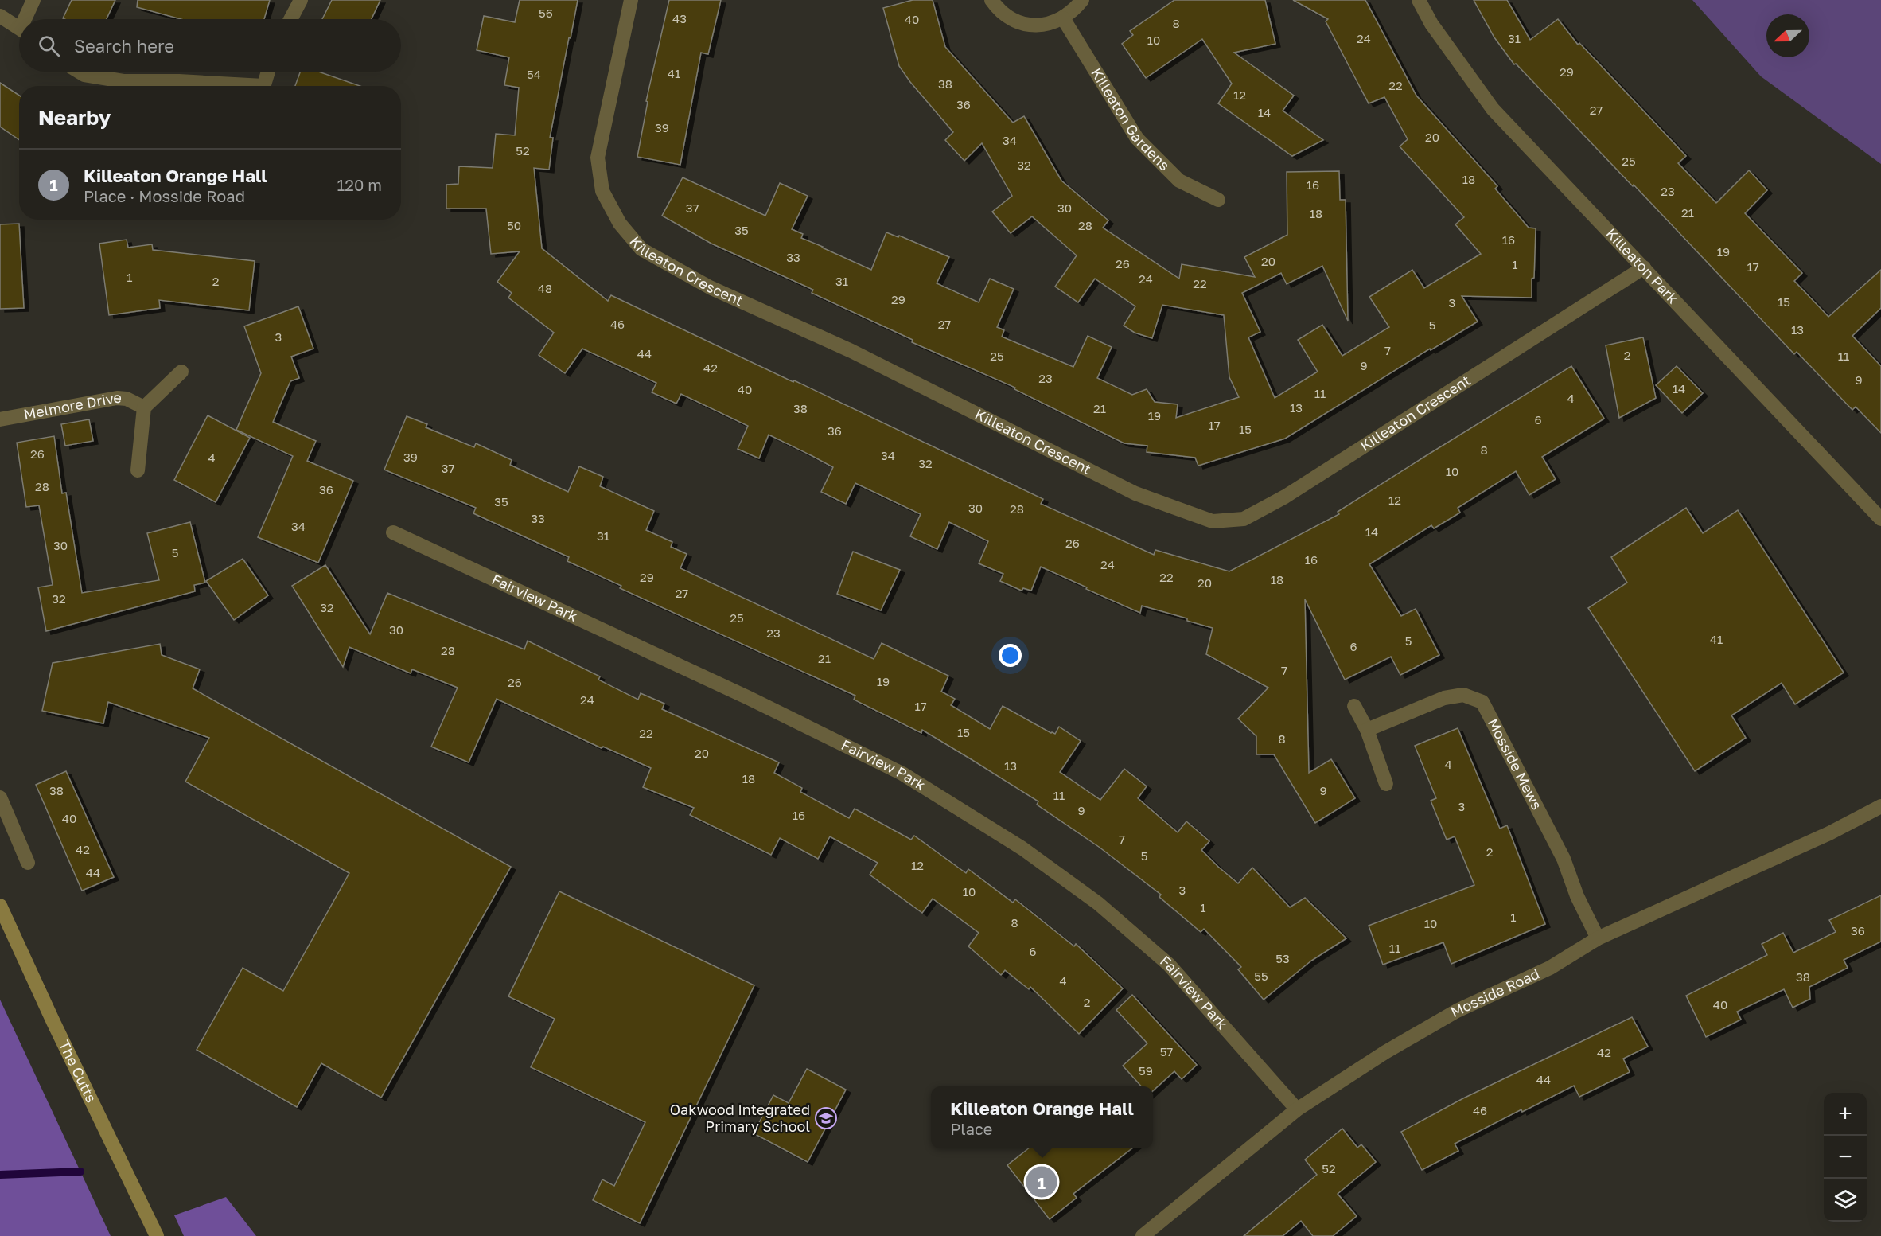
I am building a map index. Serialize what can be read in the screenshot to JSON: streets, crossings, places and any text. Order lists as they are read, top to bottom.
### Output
{
  "streets": {
    "street": [
      "Killeaton Gardens",
      "Killeaton Park",
      "Killeaton Crescent",
      "Melmore Drive",
      "Fairview Park",
      "Mosside Mews",
      "Mosside Road",
      "The Cutts"
    ]
  },
  "crossings": [
    ["Killeaton Park", "Killeaton Crescent"],
    ["Fairview Park", "Mosside Road"],
    ["Mosside Mews", "Mosside Road"]
  ],
  "places": {
    "school or university": ["Oakwood Integrated Primary School"]
  },
  "house_numbers": [
    "56",
    "43",
    "40",
    "8",
    "24",
    "31",
    "10",
    "29",
    "41",
    "54",
    "38",
    "22",
    "12",
    "36",
    "27",
    "14",
    "39",
    "20",
    "34",
    "52",
    "25",
    "32",
    "18",
    "16",
    "23",
    "37",
    "30",
    "21",
    "18",
    "50",
    "28",
    "35",
    "16",
    "19",
    "33",
    "20",
    "26",
    "1",
    "17",
    "1",
    "24",
    "2",
    "31",
    "22",
    "48",
    "29",
    "15",
    "3",
    "46",
    "27",
    "5",
    "13",
    "3",
    "7",
    "44",
    "2",
    "25",
    "11",
    "9",
    "42",
    "23",
    "9",
    "14",
    "40",
    "11",
    "4",
    "13",
    "38",
    "21",
    "19",
    "6",
    "17",
    "15",
    "36",
    "8",
    "26",
    "34",
    "39",
    "4",
    "32",
    "37",
    "10",
    "28",
    "36",
    "12",
    "35",
    "30",
    "28",
    "33",
    "34",
    "14",
    "31",
    "26",
    "30",
    "5",
    "16",
    "24",
    "29",
    "22",
    "18",
    "20",
    "27",
    "32",
    "32",
    "25",
    "30",
    "23",
    "41",
    "5",
    "6",
    "28",
    "21",
    "7",
    "19",
    "26",
    "24",
    "17",
    "15",
    "22",
    "8",
    "20",
    "4",
    "13",
    "18",
    "38",
    "9",
    "11",
    "3",
    "9",
    "16",
    "40",
    "7",
    "42",
    "2",
    "5",
    "12",
    "44",
    "3",
    "10",
    "1",
    "1",
    "8",
    "10",
    "36",
    "11",
    "6",
    "53",
    "55",
    "38",
    "4",
    "2",
    "40",
    "57",
    "42",
    "59",
    "44",
    "46",
    "52"
  ],
  "north": "left",
  "page": {
    "search": "Search here",
    "heading": "Nearby",
    "list": [
      {
        "mark": "1",
        "name": "Killeaton Orange Hall",
        "note": "Place · Mosside Road",
        "value": "120 m"
      }
    ],
    "popup": ["Killeaton Orange Hall", "Place"],
    "map_buttons": ["+", "−"],
    "pins": "1"
  }
}
